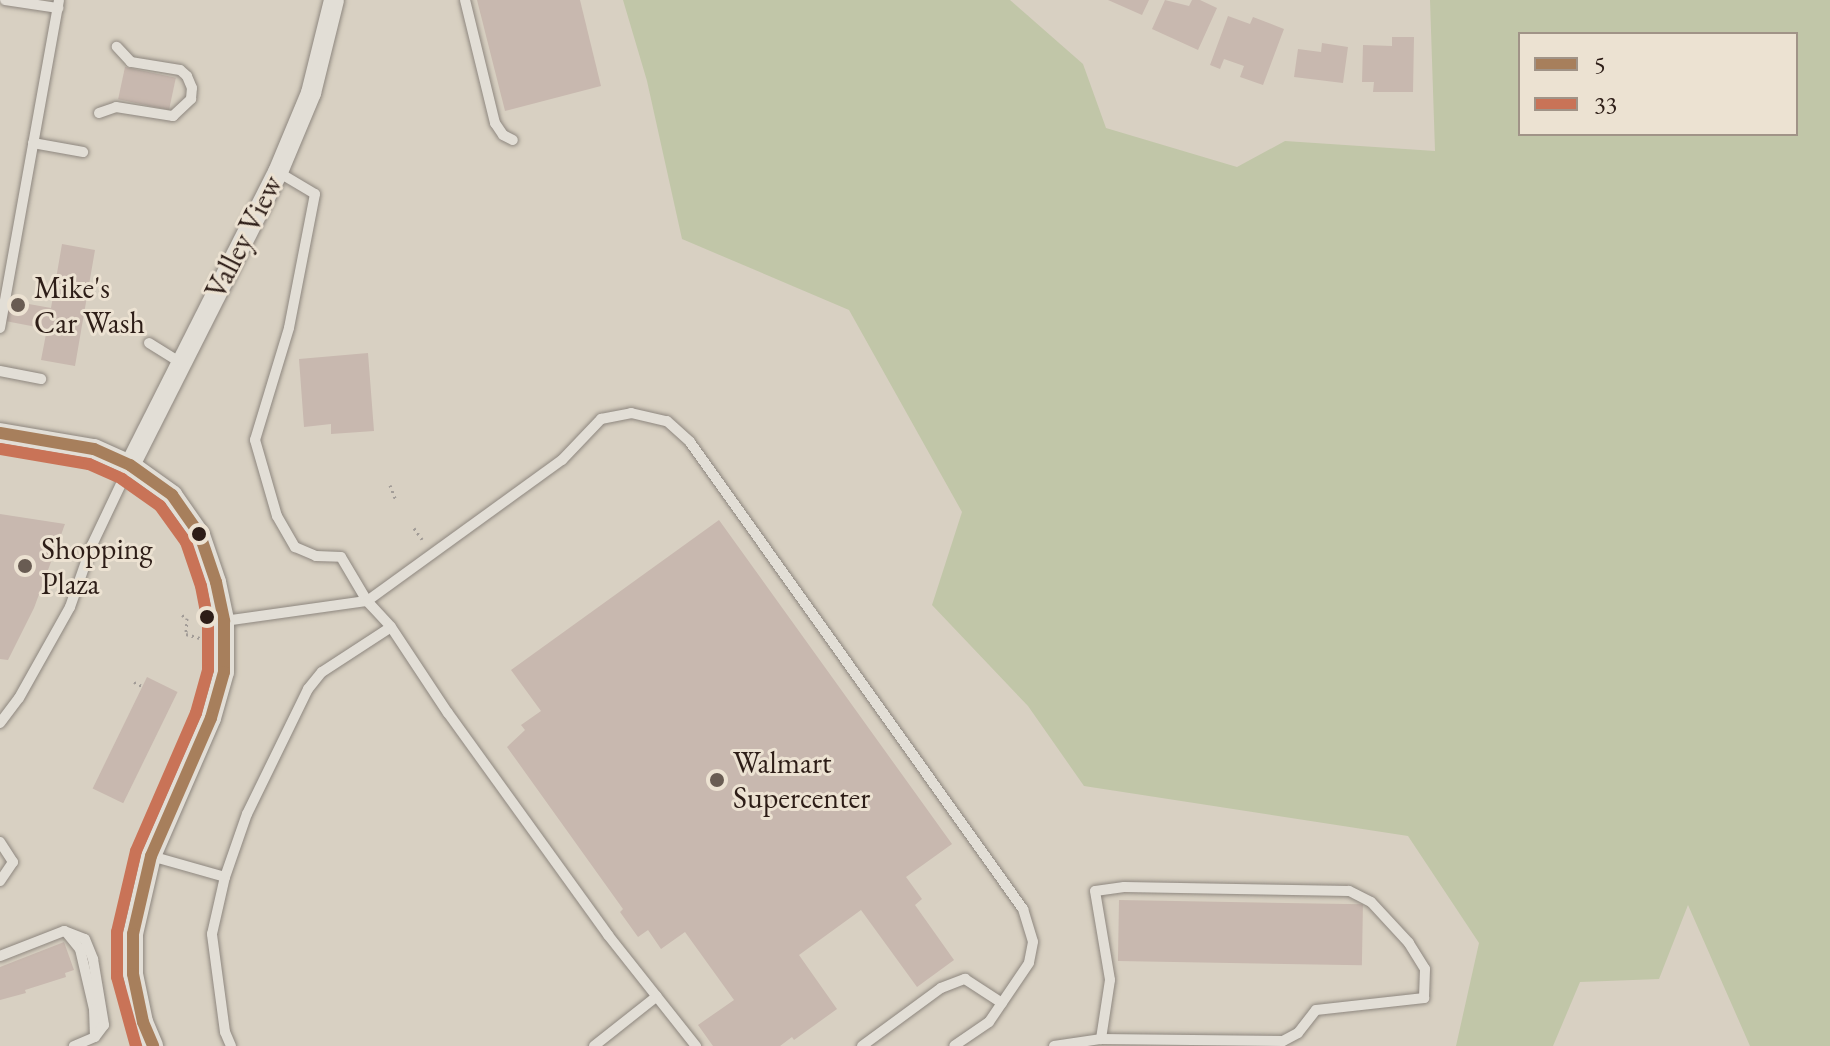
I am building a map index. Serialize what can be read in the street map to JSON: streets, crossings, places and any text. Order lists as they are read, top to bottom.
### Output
{
  "streets": {
    "street": ["Valley View"]
  },
  "places": ["Mike's Car Wash", "Shopping Plaza", "Walmart Supercenter"],
  "lines": ["transit line 5", "transit line 33"],
  "legend": ["5", "33"]
}
